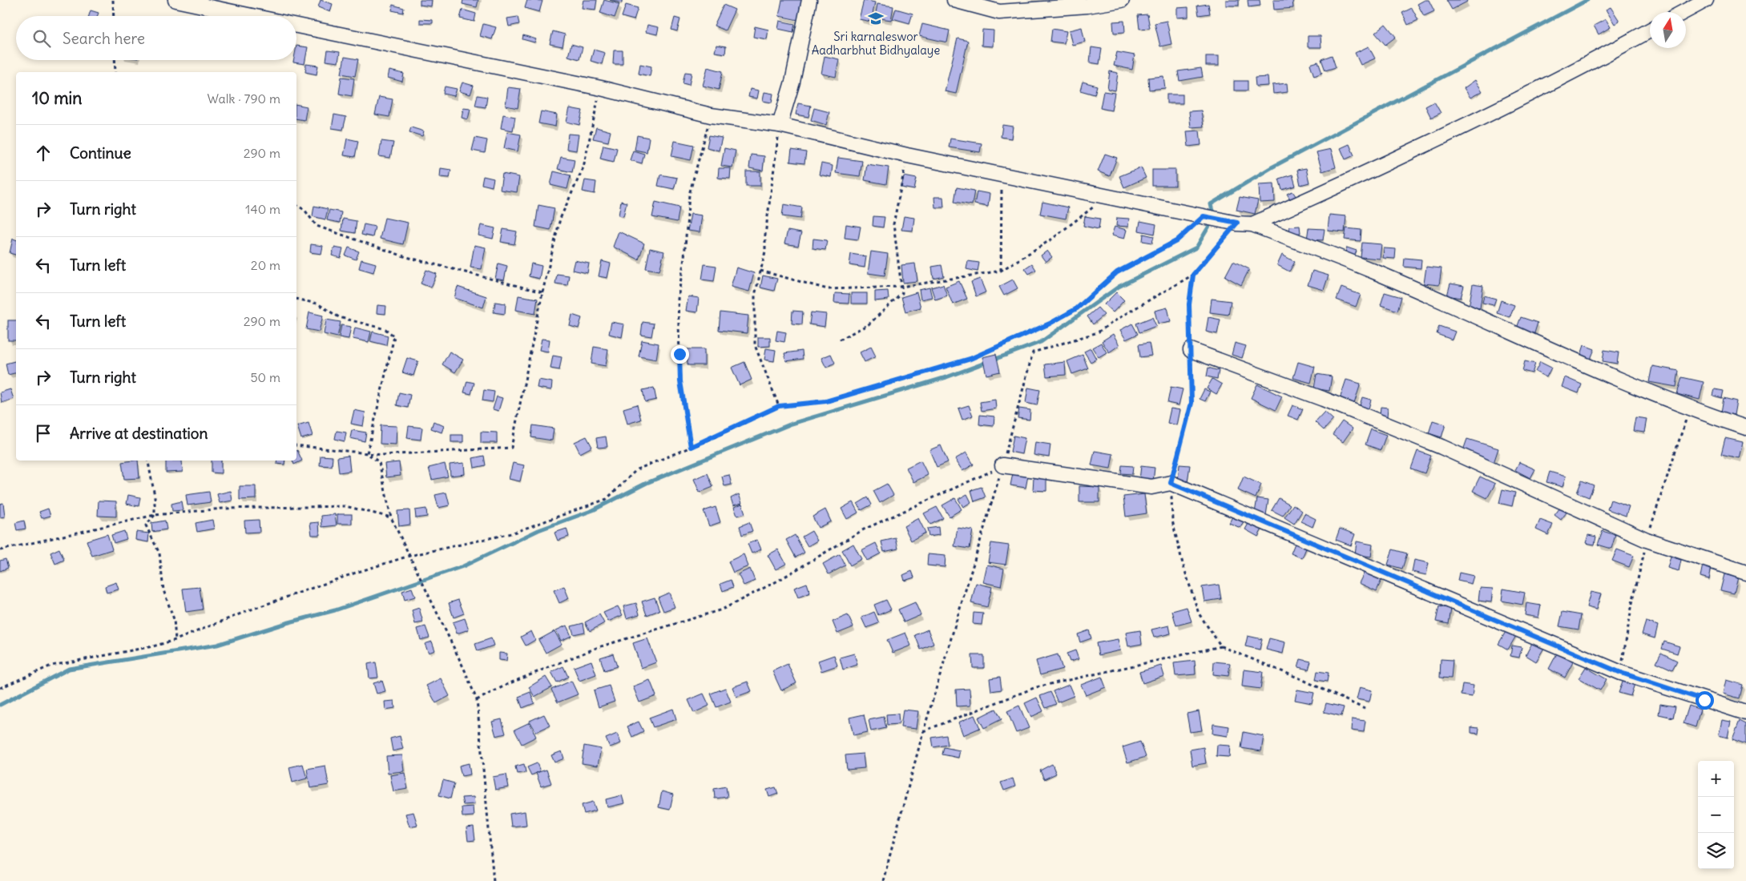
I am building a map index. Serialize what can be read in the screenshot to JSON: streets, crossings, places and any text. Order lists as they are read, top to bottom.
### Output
{
  "places": {
    "school or university": ["Sri karnaleswor Aadharbhut Bidhyalaye"]
  },
  "north": "top",
  "page": {
    "search": "Search here",
    "heading": ["10 min", "Walk · 790 m"],
    "list": [
      ["Continue", "290 m"],
      ["Turn right", "140 m"],
      ["Turn left", "20 m"],
      ["Turn left", "290 m"],
      ["Turn right", "50 m"],
      "Arrive at destination"
    ],
    "map_buttons": ["+", "−"]
  }
}
